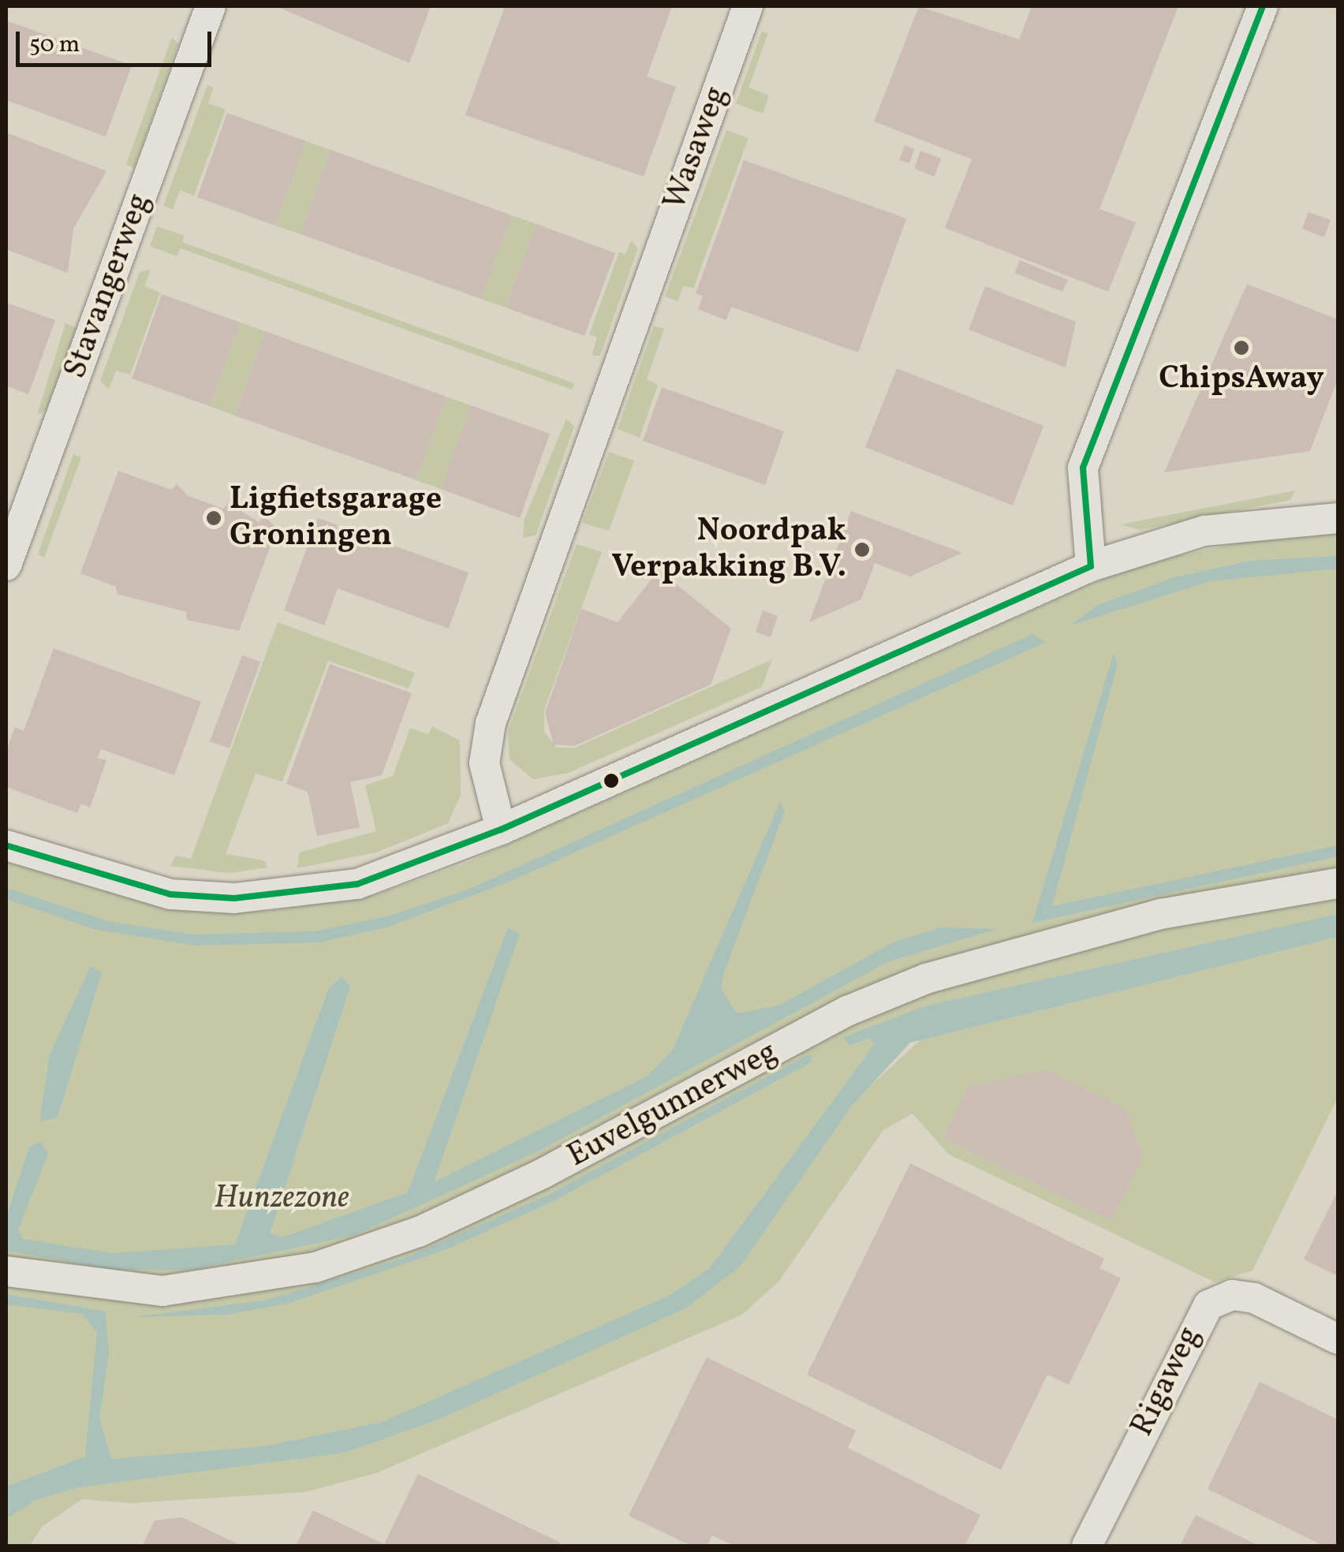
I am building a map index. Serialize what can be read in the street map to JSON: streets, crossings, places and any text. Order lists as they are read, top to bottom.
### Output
{
  "streets": {
    "street": [
      "Wasaweg",
      "Stavangerweg",
      "Euvelgunnerweg",
      "Rigaweg"
    ]
  },
  "parks": ["Hunzezone"],
  "places": ["ChipsAway", "Ligfietsgarage Groningen", "Noordpak Verpakking B.V."],
  "scale_bar": "50 m"
}
